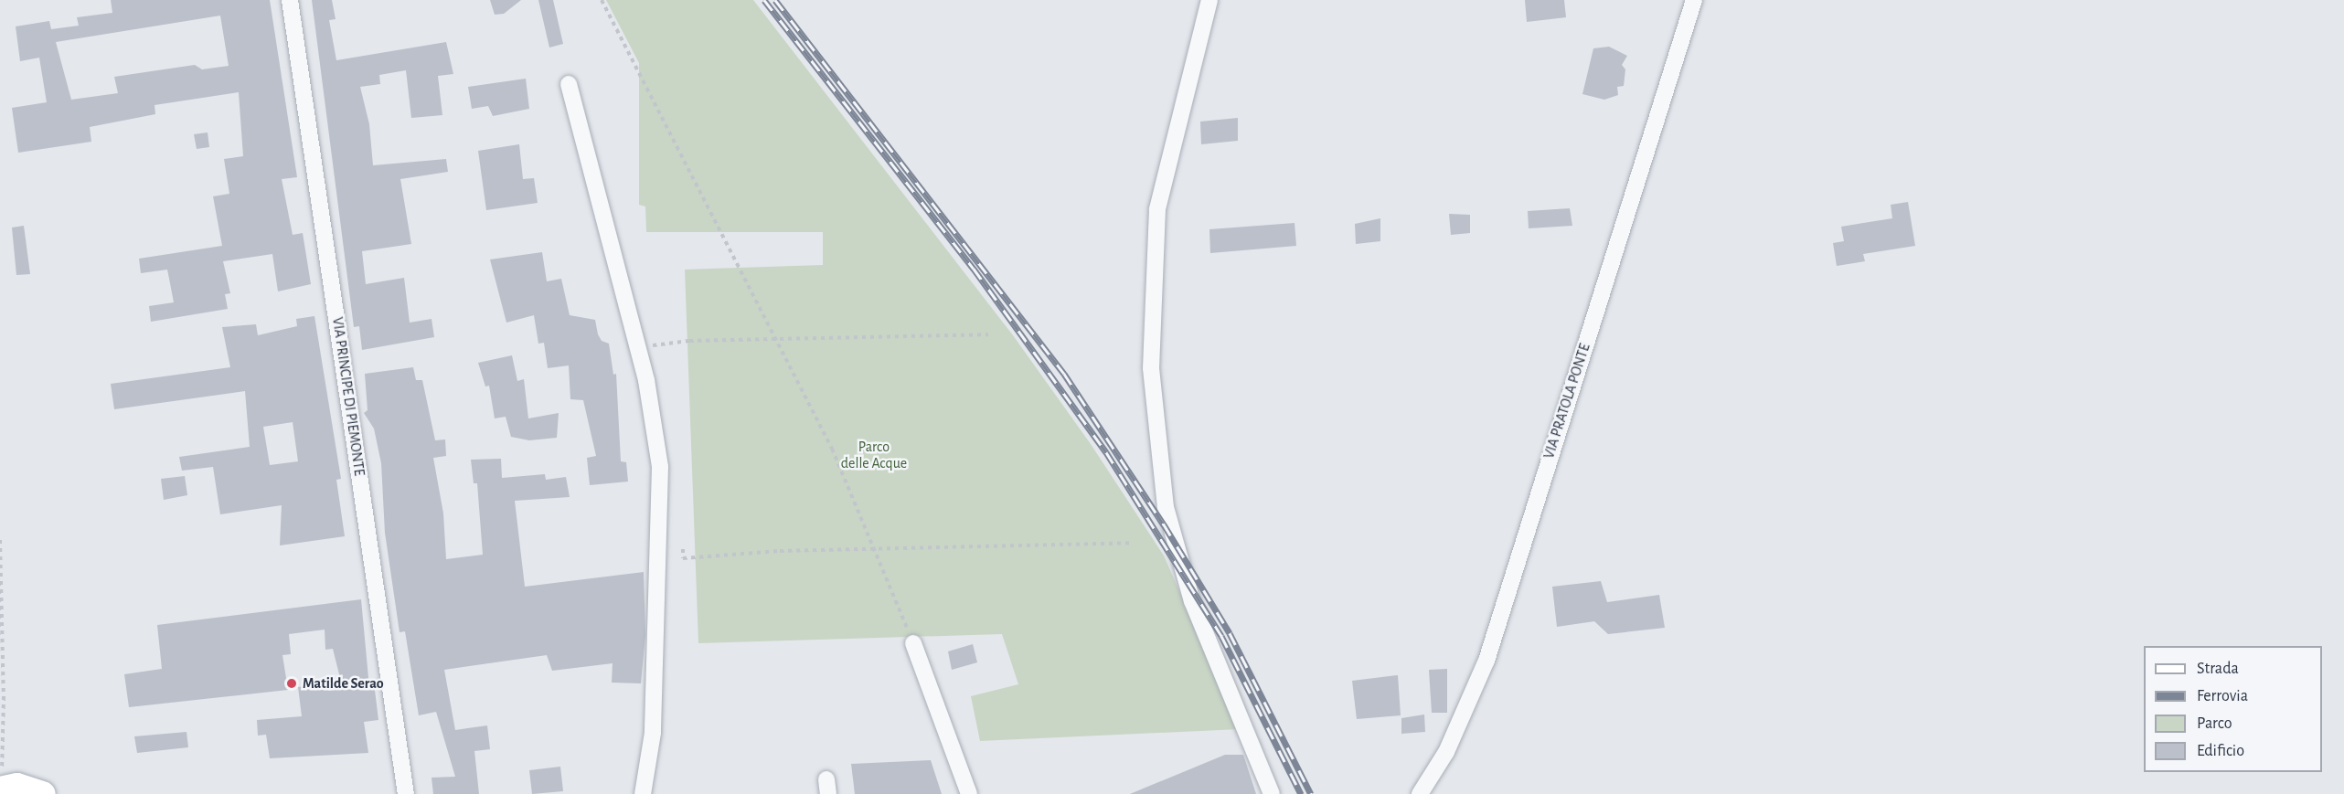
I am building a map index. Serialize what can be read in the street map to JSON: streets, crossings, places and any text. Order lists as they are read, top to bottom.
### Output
{
  "streets": {
    "street": ["VIA PRINCIPE DI PIEMONTE", "VIA PRATOLA PONTE"]
  },
  "parks": ["Parco delle Acque"],
  "places": ["Matilde Serao"],
  "legend": [
    "Strada",
    "Ferrovia",
    "Parco",
    "Edificio"
  ]
}
